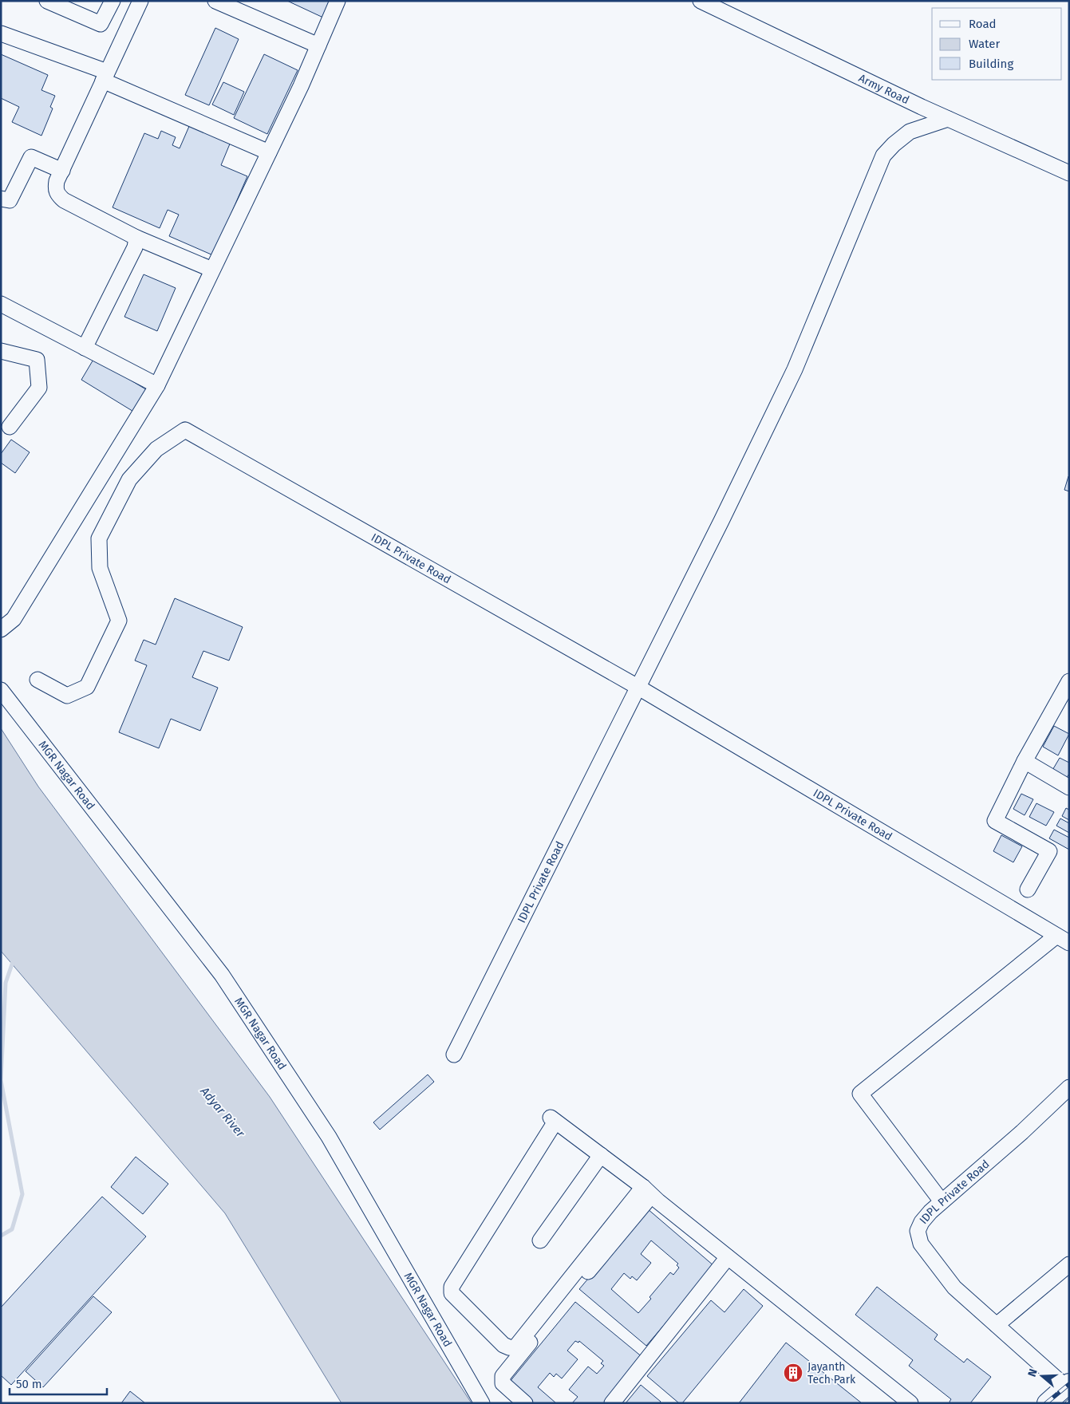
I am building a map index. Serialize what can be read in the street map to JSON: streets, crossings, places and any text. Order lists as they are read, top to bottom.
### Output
{
  "streets": {
    "street": ["Army Road", "IDPL Private Road", "MGR Nagar Road"]
  },
  "water": ["Adyar River"],
  "places": {
    "building": ["Jayanth Tech Park"]
  },
  "legend": ["Road", "Water", "Building"],
  "scale_bar": "50 m",
  "north": "left"
}
